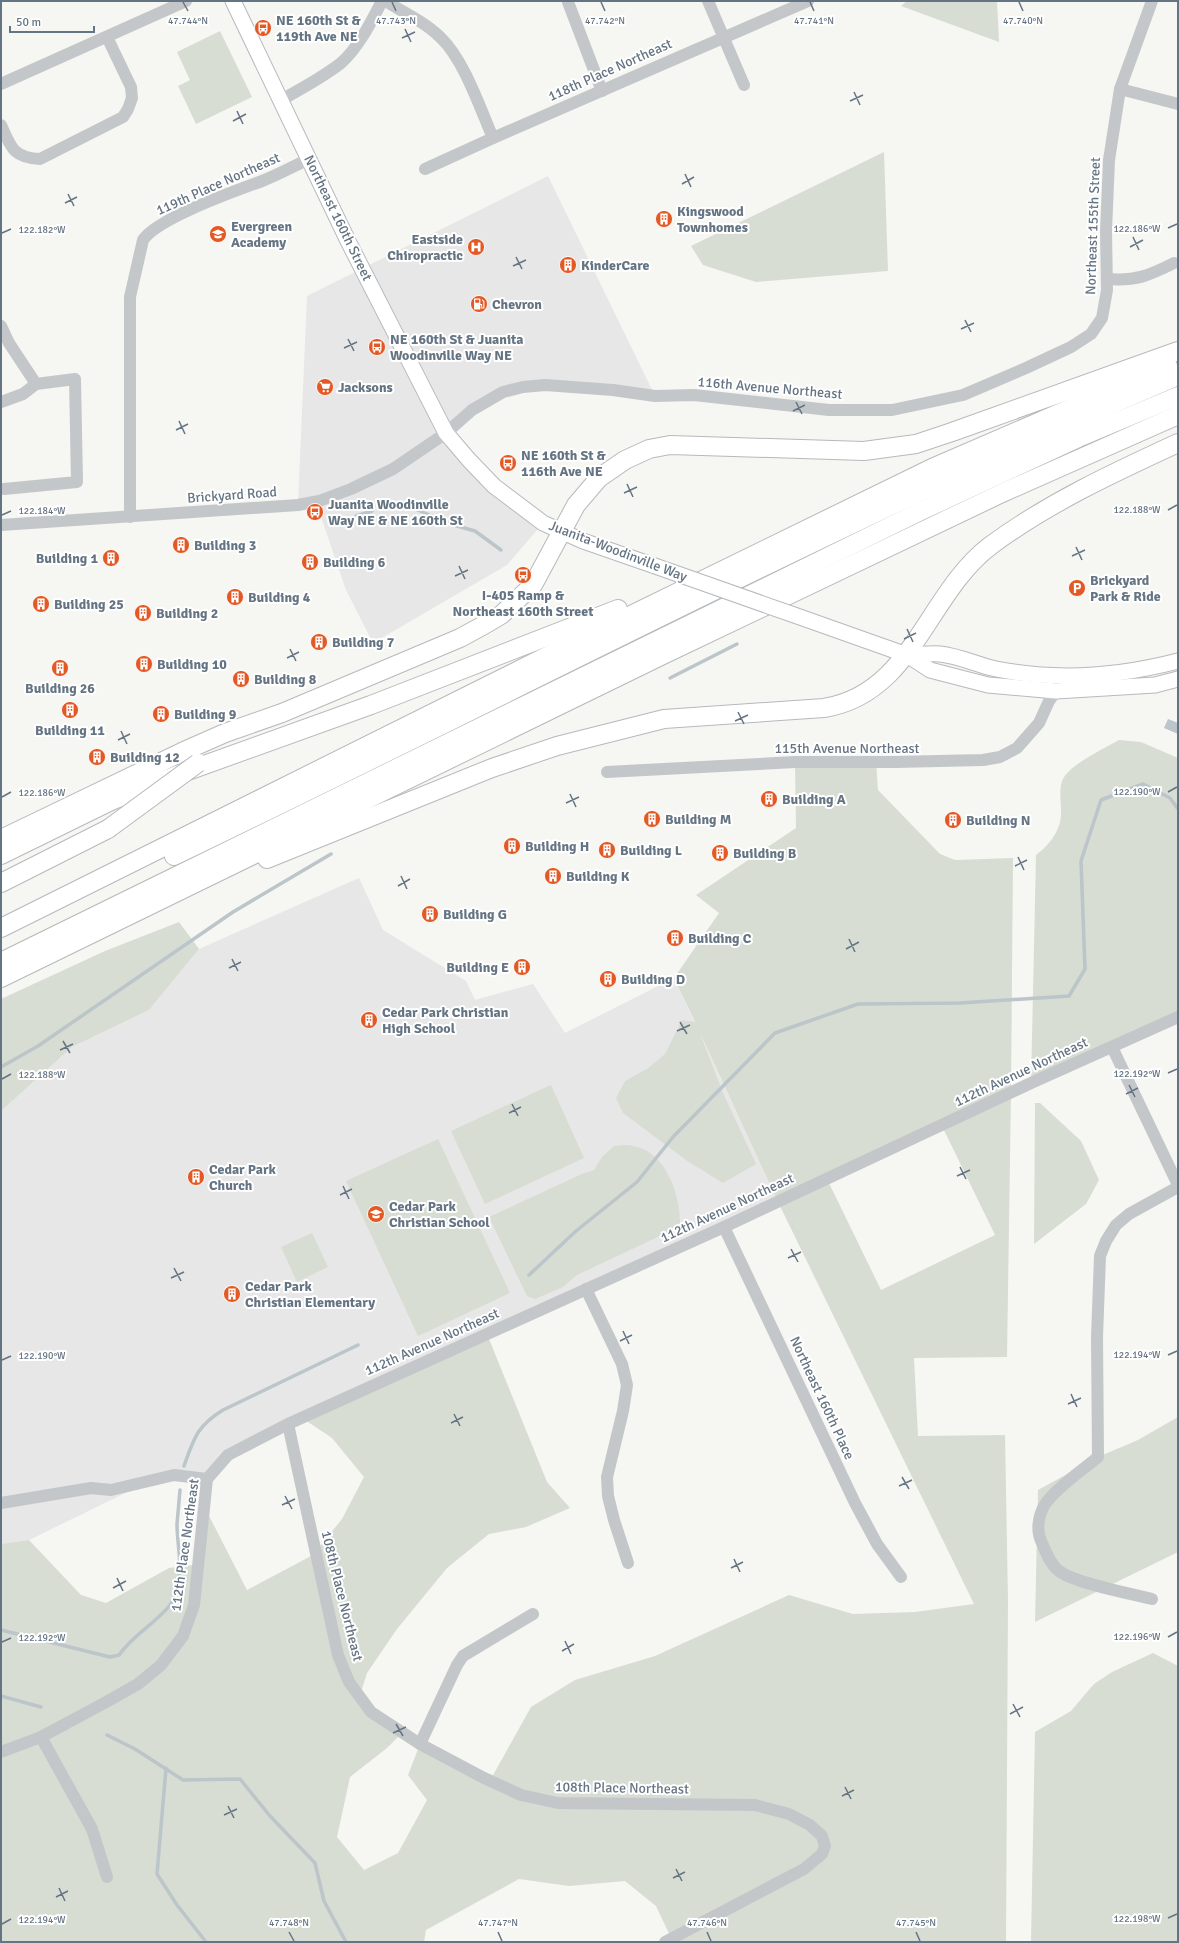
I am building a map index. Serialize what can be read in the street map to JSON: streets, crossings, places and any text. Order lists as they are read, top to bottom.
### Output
{
  "streets": {
    "main road": ["Northeast 160th Street", "Juanita-Woodinville Way"],
    "street": [
      "118th Place Northeast",
      "119th Place Northeast",
      "Northeast 155th Street",
      "116th Avenue Northeast",
      "Brickyard Road",
      "115th Avenue Northeast",
      "112th Avenue Northeast",
      "Northeast 160th Place",
      "112th Place Northeast",
      "108th Place Northeast"
    ]
  },
  "crossings": [
    ["119th Place Northeast", "Northeast 160th Street"],
    ["119th Place Northeast", "Brickyard Road"],
    ["Northeast 160th Street", "116th Avenue Northeast"],
    ["Northeast 160th Street", "Brickyard Road"],
    ["Northeast 160th Street", "Juanita-Woodinville Way"],
    ["Northeast 155th Street", "116th Avenue Northeast"],
    ["116th Avenue Northeast", "Brickyard Road"],
    ["116th Avenue Northeast", "Juanita-Woodinville Way"],
    ["Brickyard Road", "Juanita-Woodinville Way"],
    ["112th Avenue Northeast", "Northeast 160th Place"],
    ["112th Avenue Northeast", "112th Place Northeast"],
    ["112th Avenue Northeast", "108th Place Northeast"],
    ["112th Place Northeast", "108th Place Northeast"]
  ],
  "places": {
    "bus stop": [
      "NE 160th St & 119th Ave NE",
      "NE 160th St & Juanita Woodinville Way NE",
      "NE 160th St & 116th Ave NE",
      "Juanita Woodinville Way NE & NE 160th St",
      "I-405 Ramp & Northeast 160th Street"
    ],
    "building": [
      "Kingswood Townhomes",
      "KinderCare",
      "Building 3",
      "Building 1",
      "Building 6",
      "Building 4",
      "Building 25",
      "Building 2",
      "Building 7",
      "Building 10",
      "Building 26",
      "Building 8",
      "Building 11",
      "Building 9",
      "Building 12",
      "Building A",
      "Building M",
      "Building N",
      "Building H",
      "Building L",
      "Building B",
      "Building K",
      "Building G",
      "Building C",
      "Building E",
      "Building D",
      "Cedar Park Christian High School",
      "Cedar Park Church",
      "Cedar Park Christian Elementary"
    ],
    "school or university": ["Evergreen Academy", "Cedar Park Christian School"],
    "hospital": ["Eastside Chiropractic"],
    "fuel station": ["Chevron"],
    "supermarket": ["Jacksons"],
    "parking": ["Brickyard Park & Ride"]
  },
  "scale_bar": "50 m",
  "coordinates": [
    "47.743°N",
    "47.742°N",
    "47.741°N",
    "47.740°N",
    "47.744°N",
    "122.186°W",
    "122.182°W",
    "122.188°W",
    "122.184°W",
    "122.190°W",
    "122.192°W",
    "122.194°W",
    "122.196°W",
    "122.198°W",
    "47.748°N",
    "47.747°N",
    "47.746°N",
    "47.745°N"
  ]
}
